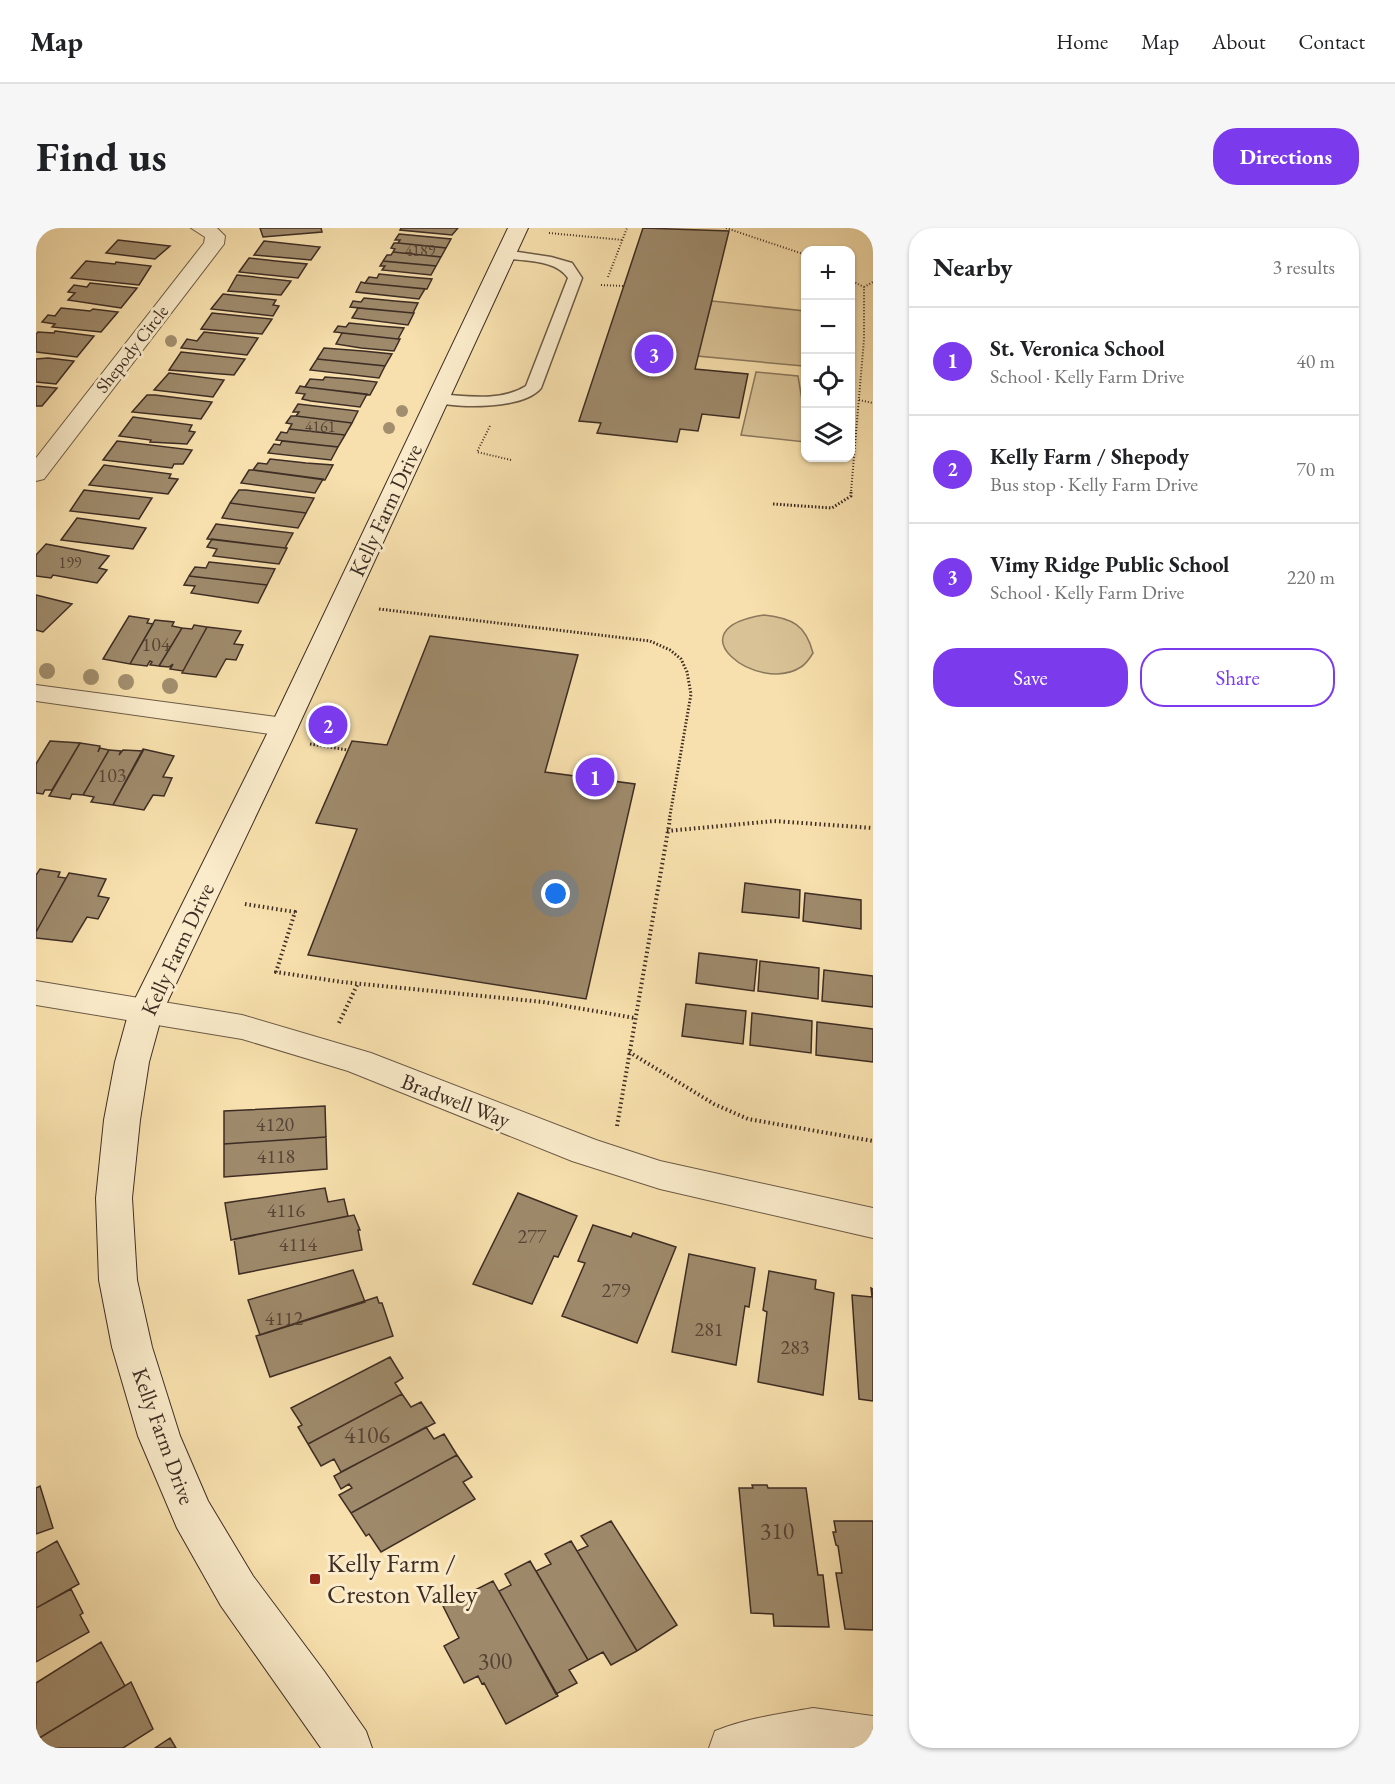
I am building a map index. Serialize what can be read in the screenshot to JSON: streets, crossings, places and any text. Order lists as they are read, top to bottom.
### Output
{
  "streets": {
    "street": ["Shepody Circle", "Kelly Farm Drive", "Bradwell Way"]
  },
  "crossings": [
    ["Kelly Farm Drive", "Bradwell Way"]
  ],
  "places": {
    "transit": ["Kelly Farm / Creston Valley"]
  },
  "house_numbers": [
    "4189",
    "4161",
    "199",
    "104",
    "103",
    "4120",
    "4118",
    "4116",
    "277",
    "4114",
    "279",
    "4112",
    "281",
    "283",
    "4106",
    "310",
    "300"
  ],
  "page": {
    "header": "Map",
    "nav": [
      "Home",
      "Map",
      "About",
      "Contact"
    ],
    "buttons": [
      "Directions",
      ["Save", "Share"]
    ],
    "title": "Find us",
    "heading": ["Nearby", "3 results"],
    "map_buttons": ["+", "−"],
    "list": [
      {
        "mark": "1",
        "name": "St. Veronica School",
        "note": "School · Kelly Farm Drive",
        "value": "40 m"
      },
      {
        "mark": "2",
        "name": "Kelly Farm / Shepody",
        "note": "Bus stop · Kelly Farm Drive",
        "value": "70 m"
      },
      {
        "mark": "3",
        "name": "Vimy Ridge Public School",
        "note": "School · Kelly Farm Drive",
        "value": "220 m"
      }
    ],
    "pins": ["3", "2", "1"]
  }
}
